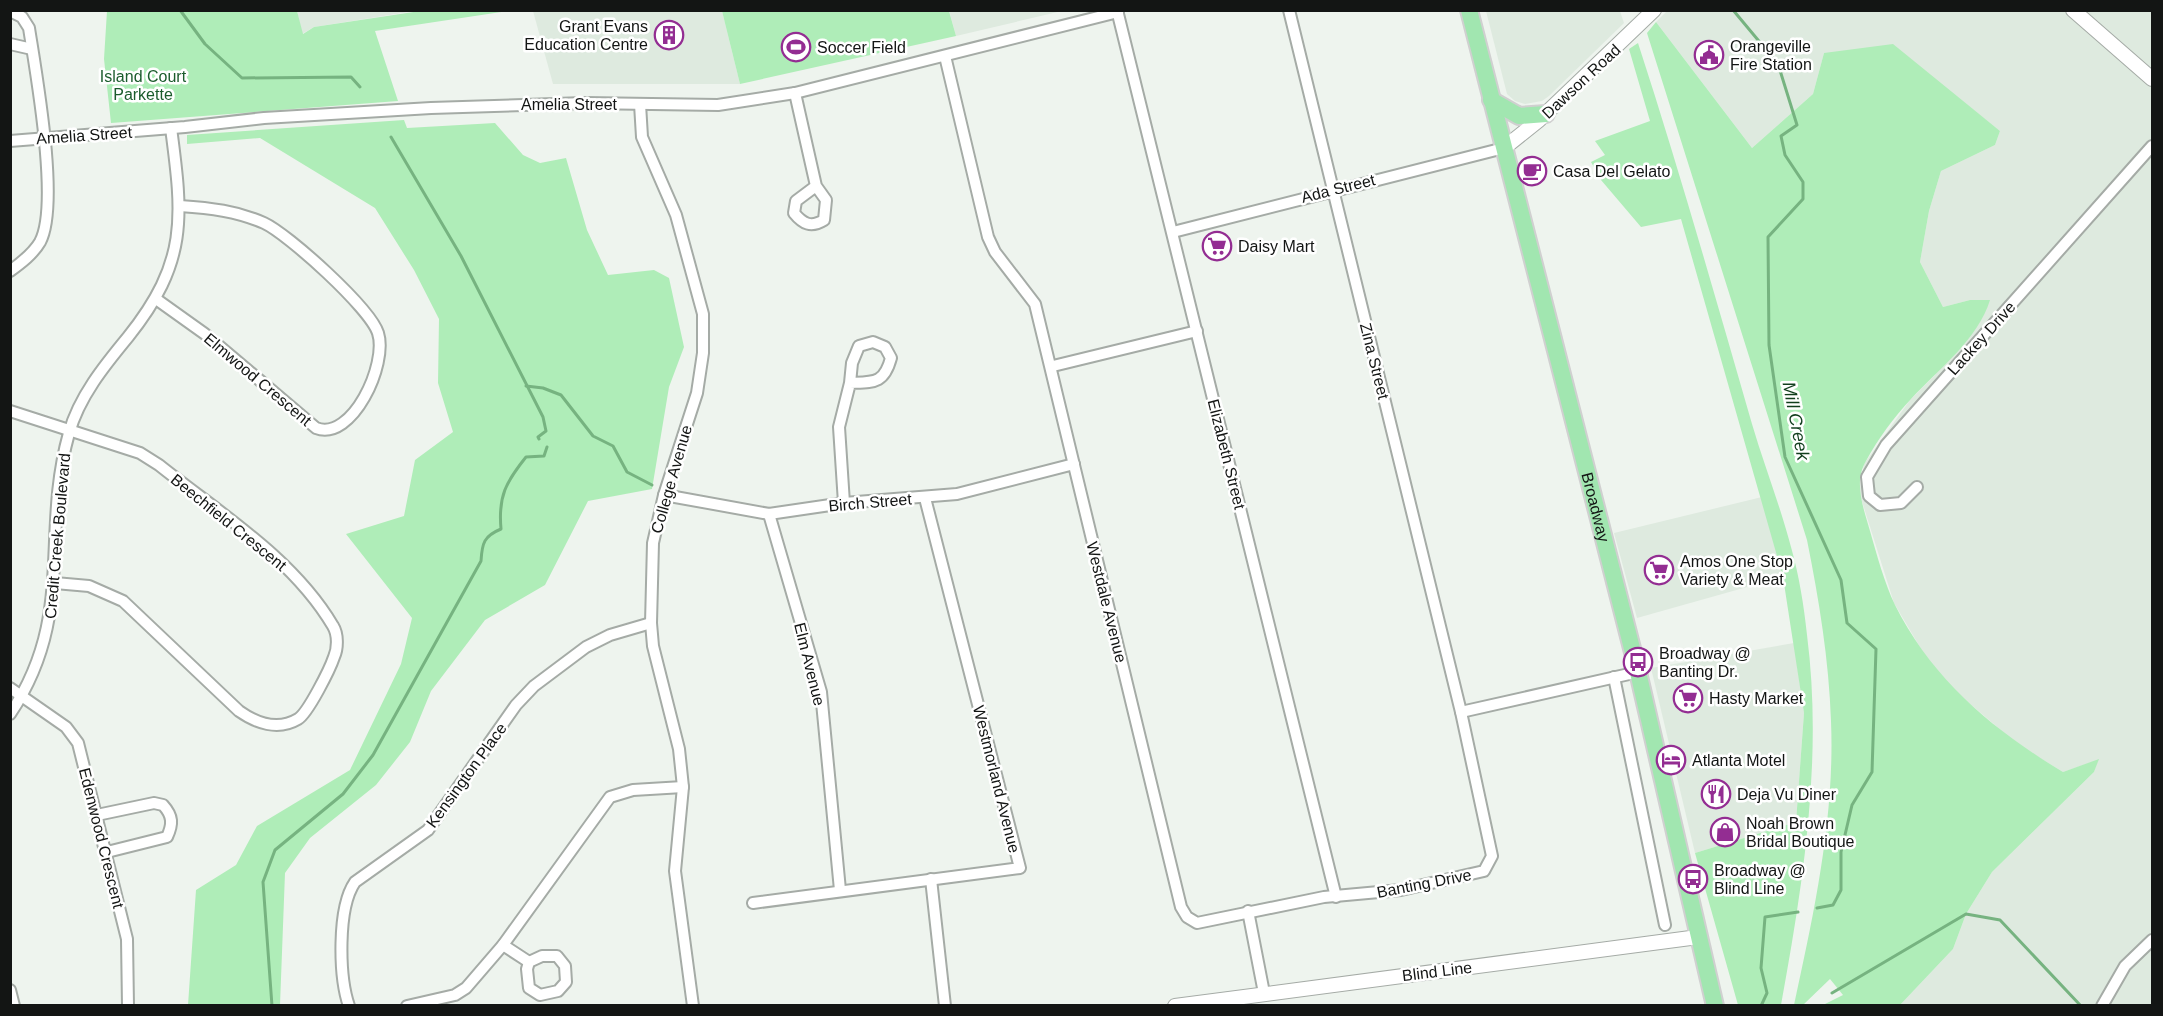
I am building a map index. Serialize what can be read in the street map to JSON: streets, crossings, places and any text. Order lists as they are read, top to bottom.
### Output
{
  "streets": {
    "main road": ["Broadway"],
    "street": [
      "Dawson Road",
      "Amelia Street",
      "Ada Street",
      "Lackey Drive",
      "Zina Street",
      "Elmwood Crescent",
      "Elizabeth Street",
      "College Avenue",
      "Birch Street",
      "Beechfield Crescent",
      "Credit Creek Boulevard",
      "Westdale Avenue",
      "Elm Avenue",
      "Kensington Place",
      "Westmorland Avenue",
      "Edenwood Crescent",
      "Banting Drive",
      "Blind Line"
    ]
  },
  "crossings": [
    ["Dawson Road", "Ada Street"],
    ["Dawson Road", "Broadway"],
    ["Amelia Street", "Elizabeth Street"],
    ["Amelia Street", "College Avenue"],
    ["Amelia Street", "Credit Creek Boulevard"],
    ["Amelia Street", "Westdale Avenue"],
    ["Ada Street", "Zina Street"],
    ["Ada Street", "Elizabeth Street"],
    ["Ada Street", "Broadway"],
    ["Zina Street", "Banting Drive"],
    ["Elmwood Crescent", "Credit Creek Boulevard"],
    ["Elizabeth Street", "Banting Drive"],
    ["College Avenue", "Birch Street"],
    ["College Avenue", "Kensington Place"],
    ["Birch Street", "Westdale Avenue"],
    ["Birch Street", "Elm Avenue"],
    ["Birch Street", "Westmorland Avenue"],
    ["Broadway", "Blind Line"],
    ["Beechfield Crescent", "Credit Creek Boulevard"],
    ["Credit Creek Boulevard", "Edenwood Crescent"],
    ["Westdale Avenue", "Banting Drive"],
    ["Elm Avenue", "Westmorland Avenue"]
  ],
  "water": ["Mill Creek"],
  "parks": ["Island Court Parkette"],
  "places": {
    "building": ["Grant Evans Education Centre"],
    "sports": ["Soccer Field"],
    "public building": ["Orangeville Fire Station"],
    "cafe": ["Casa Del Gelato"],
    "supermarket": ["Daisy Mart", "Amos One Stop Variety & Meat", "Hasty Market"],
    "bus stop": ["Broadway @ Banting Dr.", "Broadway @ Blind Line"],
    "hotel": ["Atlanta Motel"],
    "restaurant": ["Deja Vu Diner"],
    "shop": ["Noah Brown Bridal Boutique"]
  }
}
